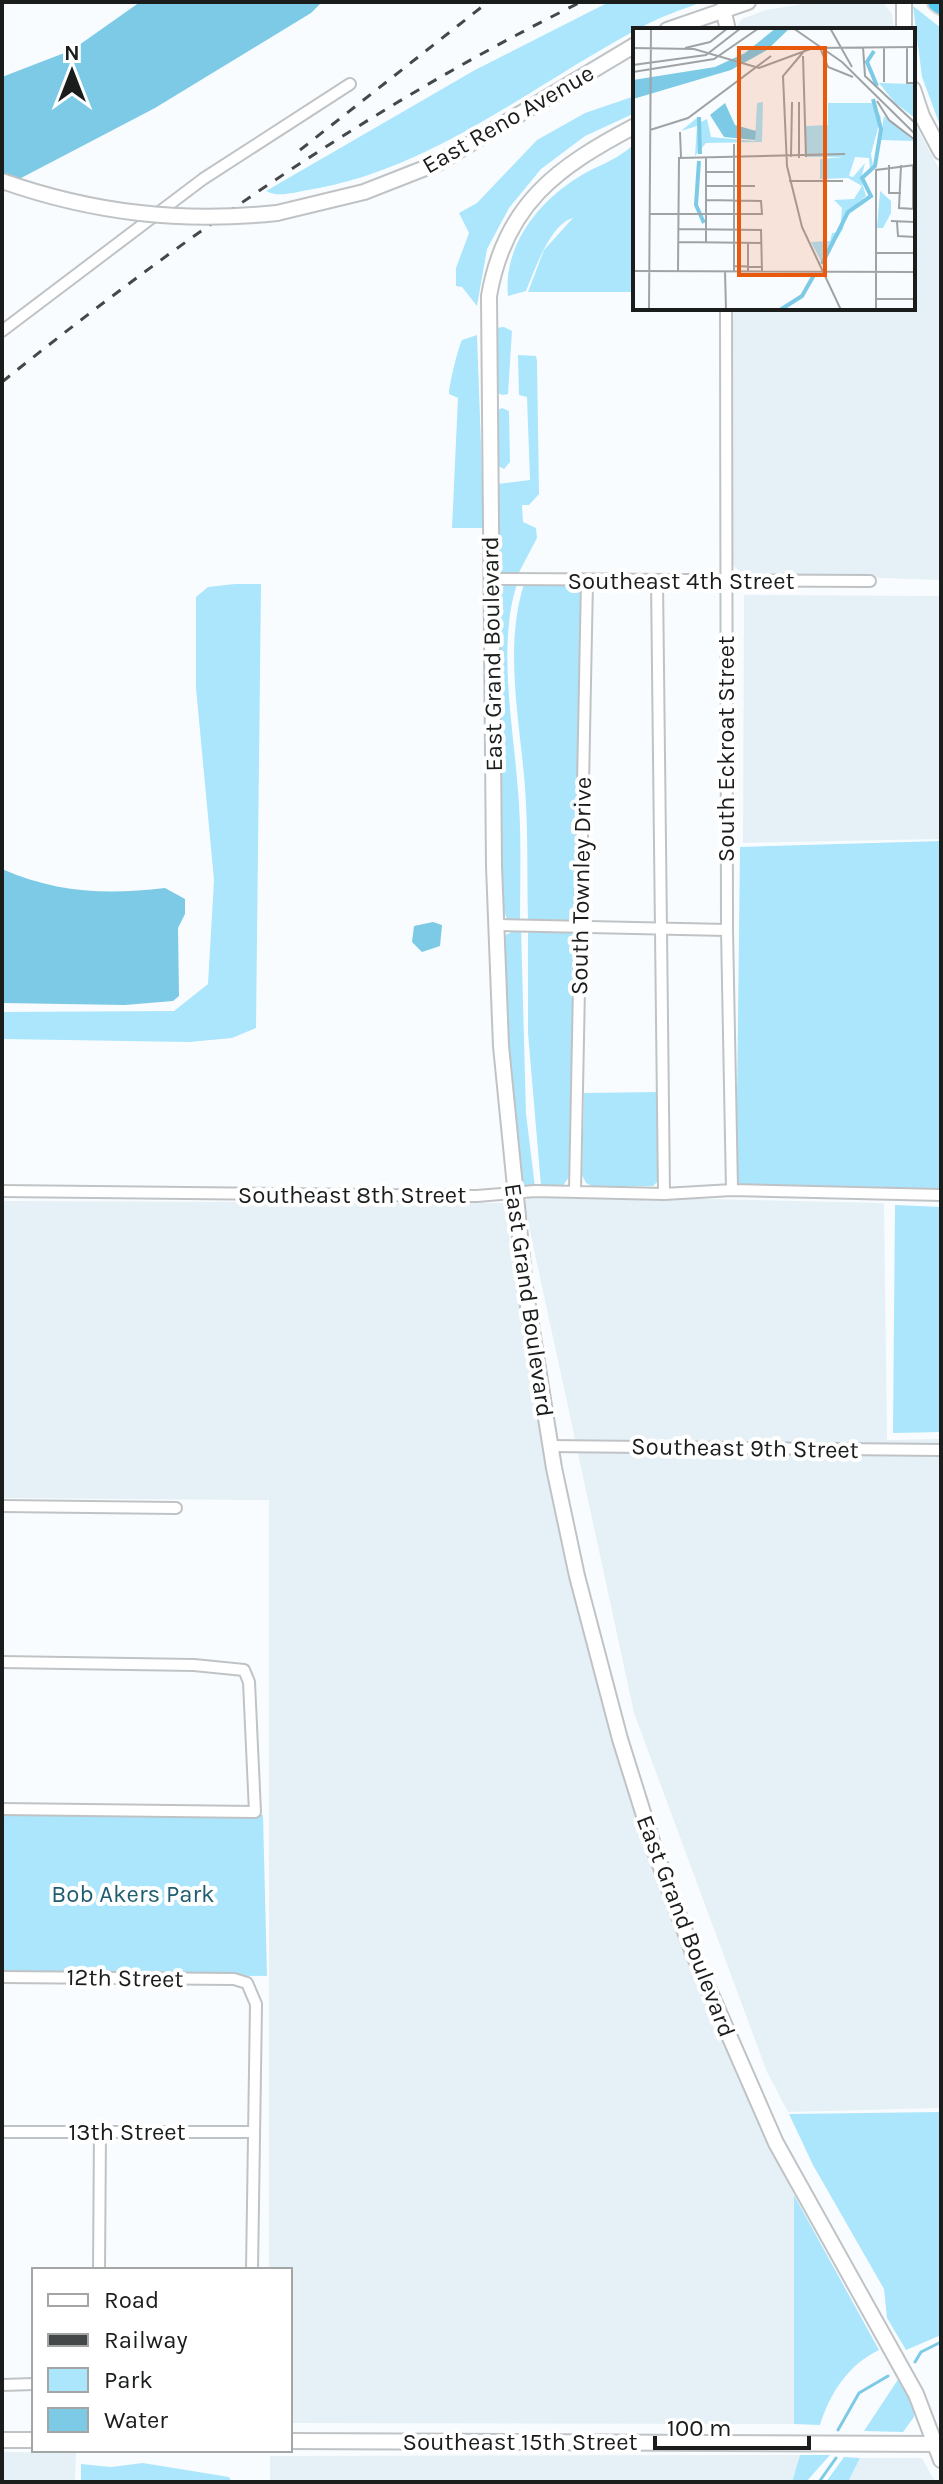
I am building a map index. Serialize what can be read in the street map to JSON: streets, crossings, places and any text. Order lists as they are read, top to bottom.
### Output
{
  "streets": {
    "street": [
      "East Reno Avenue",
      "Southeast 4th Street",
      "East Grand Boulevard",
      "South Eckroat Street",
      "South Townley Drive",
      "Southeast 8th Street",
      "Southeast 9th Street",
      "12th Street",
      "13th Street",
      "Southeast 15th Street"
    ]
  },
  "crossings": [
    ["Southeast 4th Street", "East Grand Boulevard"],
    ["Southeast 4th Street", "South Eckroat Street"],
    ["Southeast 4th Street", "South Townley Drive"],
    ["East Grand Boulevard", "Southeast 8th Street"],
    ["East Grand Boulevard", "Southeast 9th Street"],
    ["East Grand Boulevard", "Southeast 15th Street"],
    ["South Eckroat Street", "Southeast 8th Street"],
    ["South Townley Drive", "Southeast 8th Street"],
    ["12th Street", "13th Street"]
  ],
  "parks": ["Bob Akers Park"],
  "legend": [
    "Road",
    "Railway",
    "Park",
    "Water"
  ],
  "scale_bar": "100 m",
  "north": "top"
}
